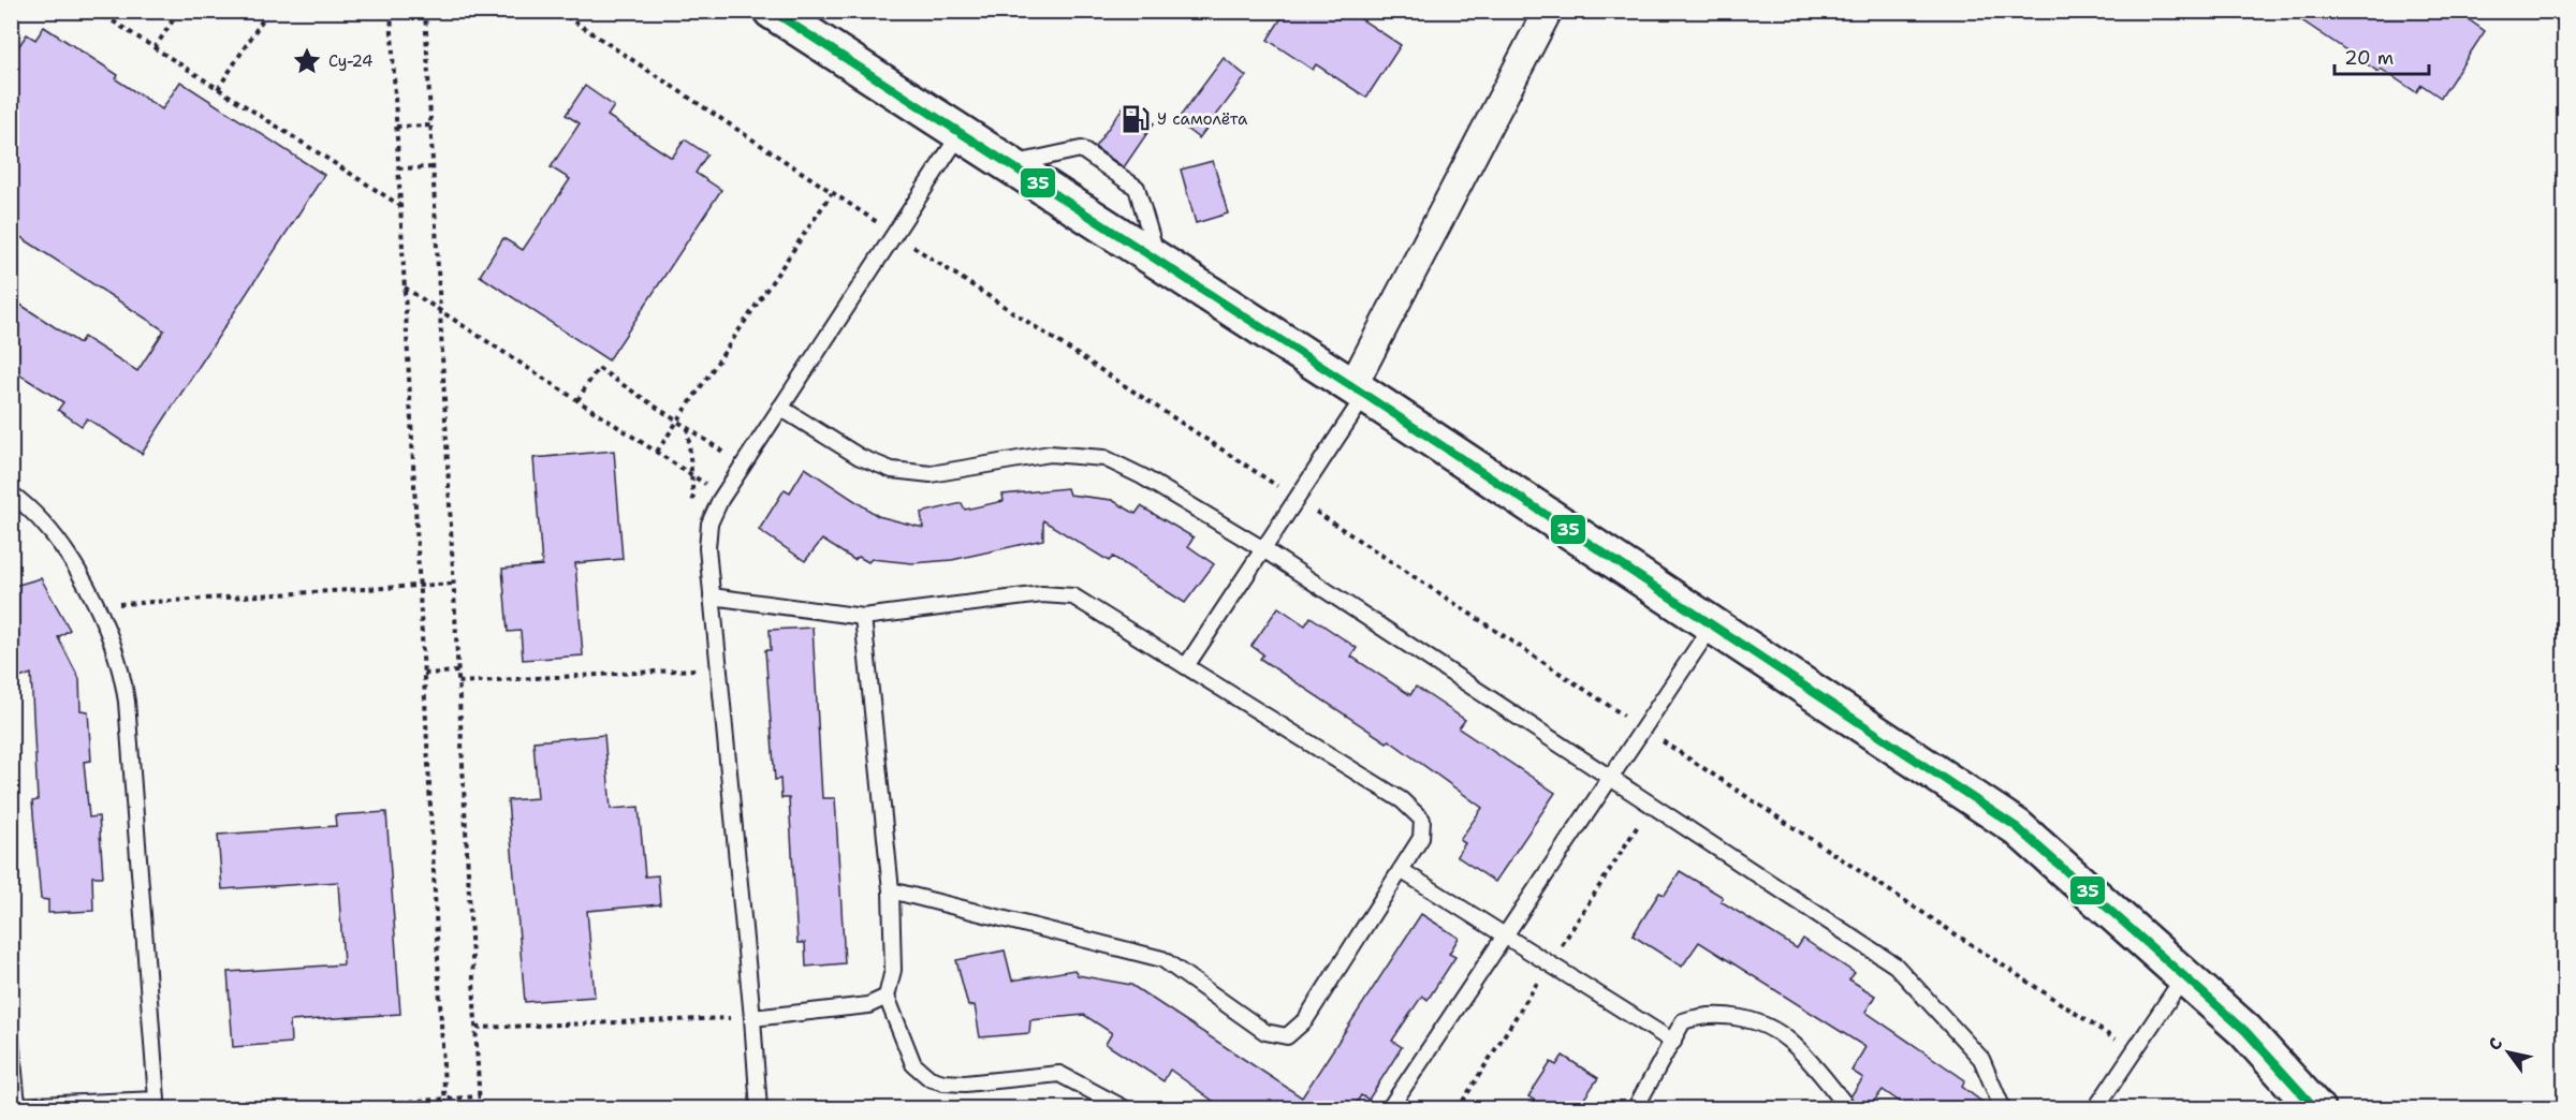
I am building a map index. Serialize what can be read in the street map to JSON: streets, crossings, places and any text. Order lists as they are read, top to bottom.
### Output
{
  "places": {
    "place": ["Су-24"],
    "fuel station": ["У самолёта"]
  },
  "lines": ["transit line 35"],
  "scale_bar": "20 m",
  "north": "top left"
}
